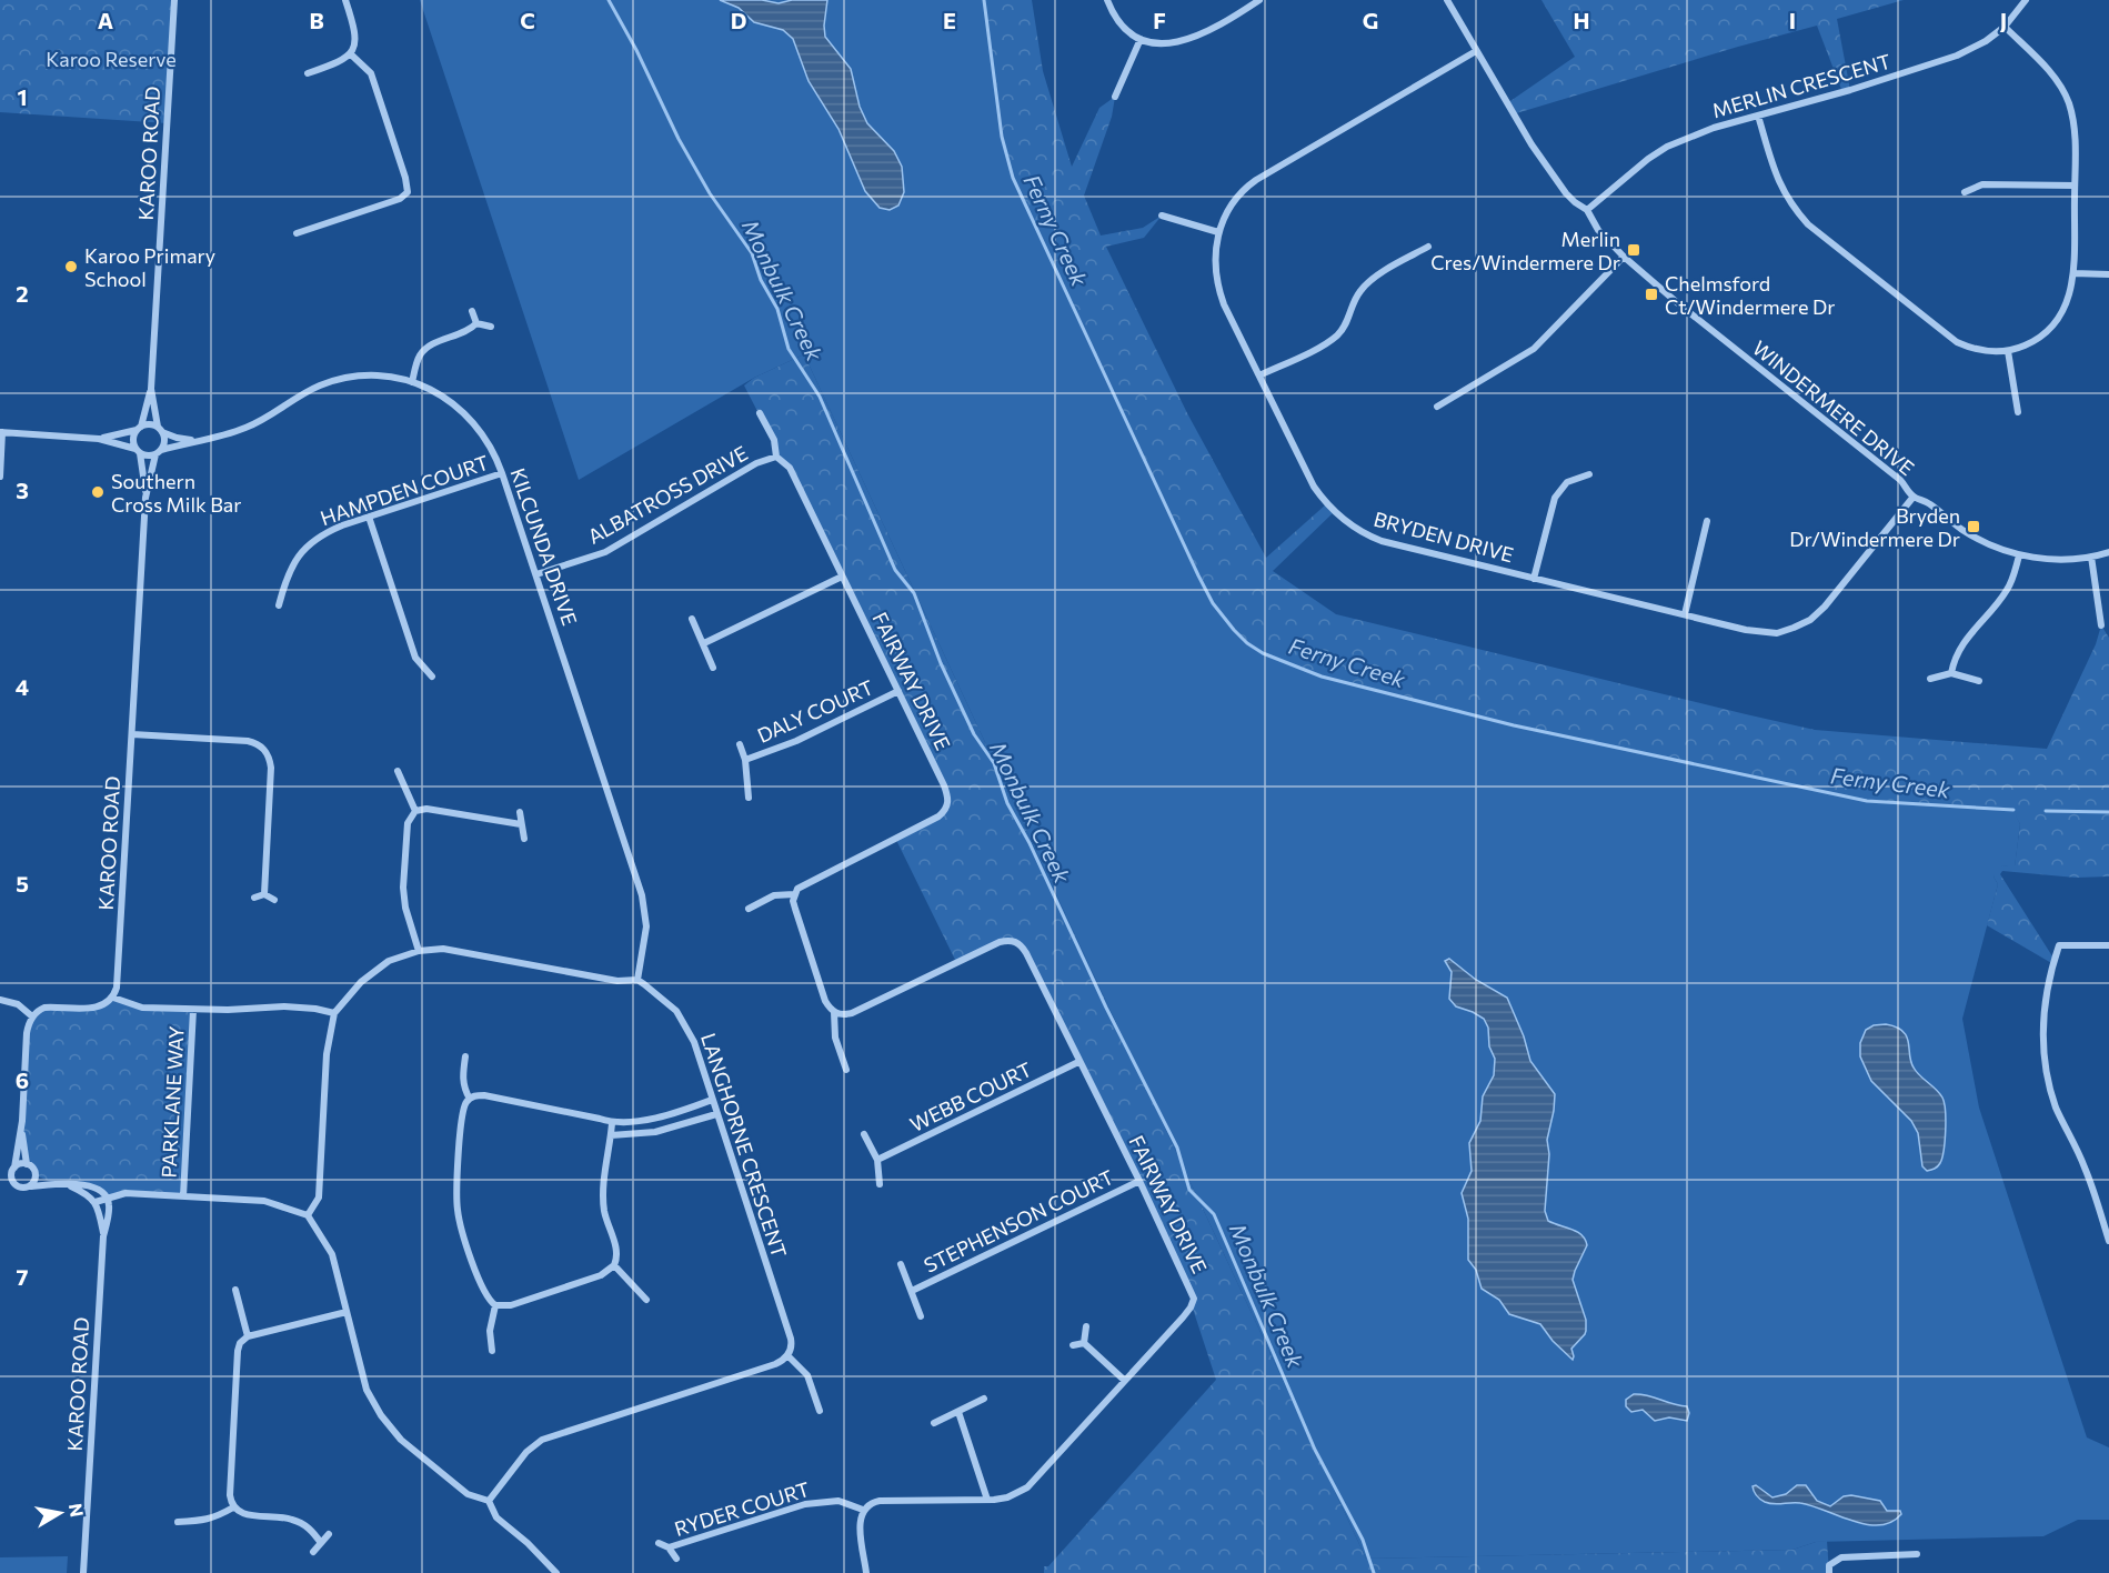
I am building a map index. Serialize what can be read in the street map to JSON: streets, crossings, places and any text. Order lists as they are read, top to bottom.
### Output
{
  "streets": {
    "street": [
      "MERLIN CRESCENT",
      "KAROO ROAD",
      "WINDERMERE DRIVE",
      "HAMPDEN COURT",
      "ALBATROSS DRIVE",
      "BRYDEN DRIVE",
      "KILCUNDA DRIVE",
      "FAIRWAY DRIVE",
      "DALY COURT",
      "WEBB COURT",
      "PARKLANE WAY",
      "LANGHORNE CRESCENT",
      "STEPHENSON COURT",
      "RYDER COURT"
    ]
  },
  "crossings": [
    ["MERLIN CRESCENT", "WINDERMERE DRIVE"],
    ["KAROO ROAD", "KILCUNDA DRIVE"],
    ["WINDERMERE DRIVE", "BRYDEN DRIVE"],
    ["HAMPDEN COURT", "KILCUNDA DRIVE"],
    ["ALBATROSS DRIVE", "KILCUNDA DRIVE"],
    ["ALBATROSS DRIVE", "FAIRWAY DRIVE"],
    ["KILCUNDA DRIVE", "LANGHORNE CRESCENT"],
    ["FAIRWAY DRIVE", "DALY COURT"],
    ["FAIRWAY DRIVE", "WEBB COURT"],
    ["FAIRWAY DRIVE", "STEPHENSON COURT"],
    ["FAIRWAY DRIVE", "RYDER COURT"]
  ],
  "water": ["Ferny Creek", "Monbulk Creek"],
  "parks": ["Karoo Reserve"],
  "places": {
    "transit": ["Merlin Cres/Windermere Dr", "Chelmsford Ct/Windermere Dr", "Bryden Dr/Windermere Dr"],
    "other": ["Karoo Primary School", "Southern Cross Milk Bar"]
  },
  "north": "right",
  "grid": {
    "columns": [
      "A",
      "B",
      "C",
      "D",
      "E",
      "F",
      "G",
      "H",
      "I",
      "J"
    ],
    "rows": [
      "1",
      "2",
      "3",
      "4",
      "5",
      "6",
      "7"
    ]
  }
}
